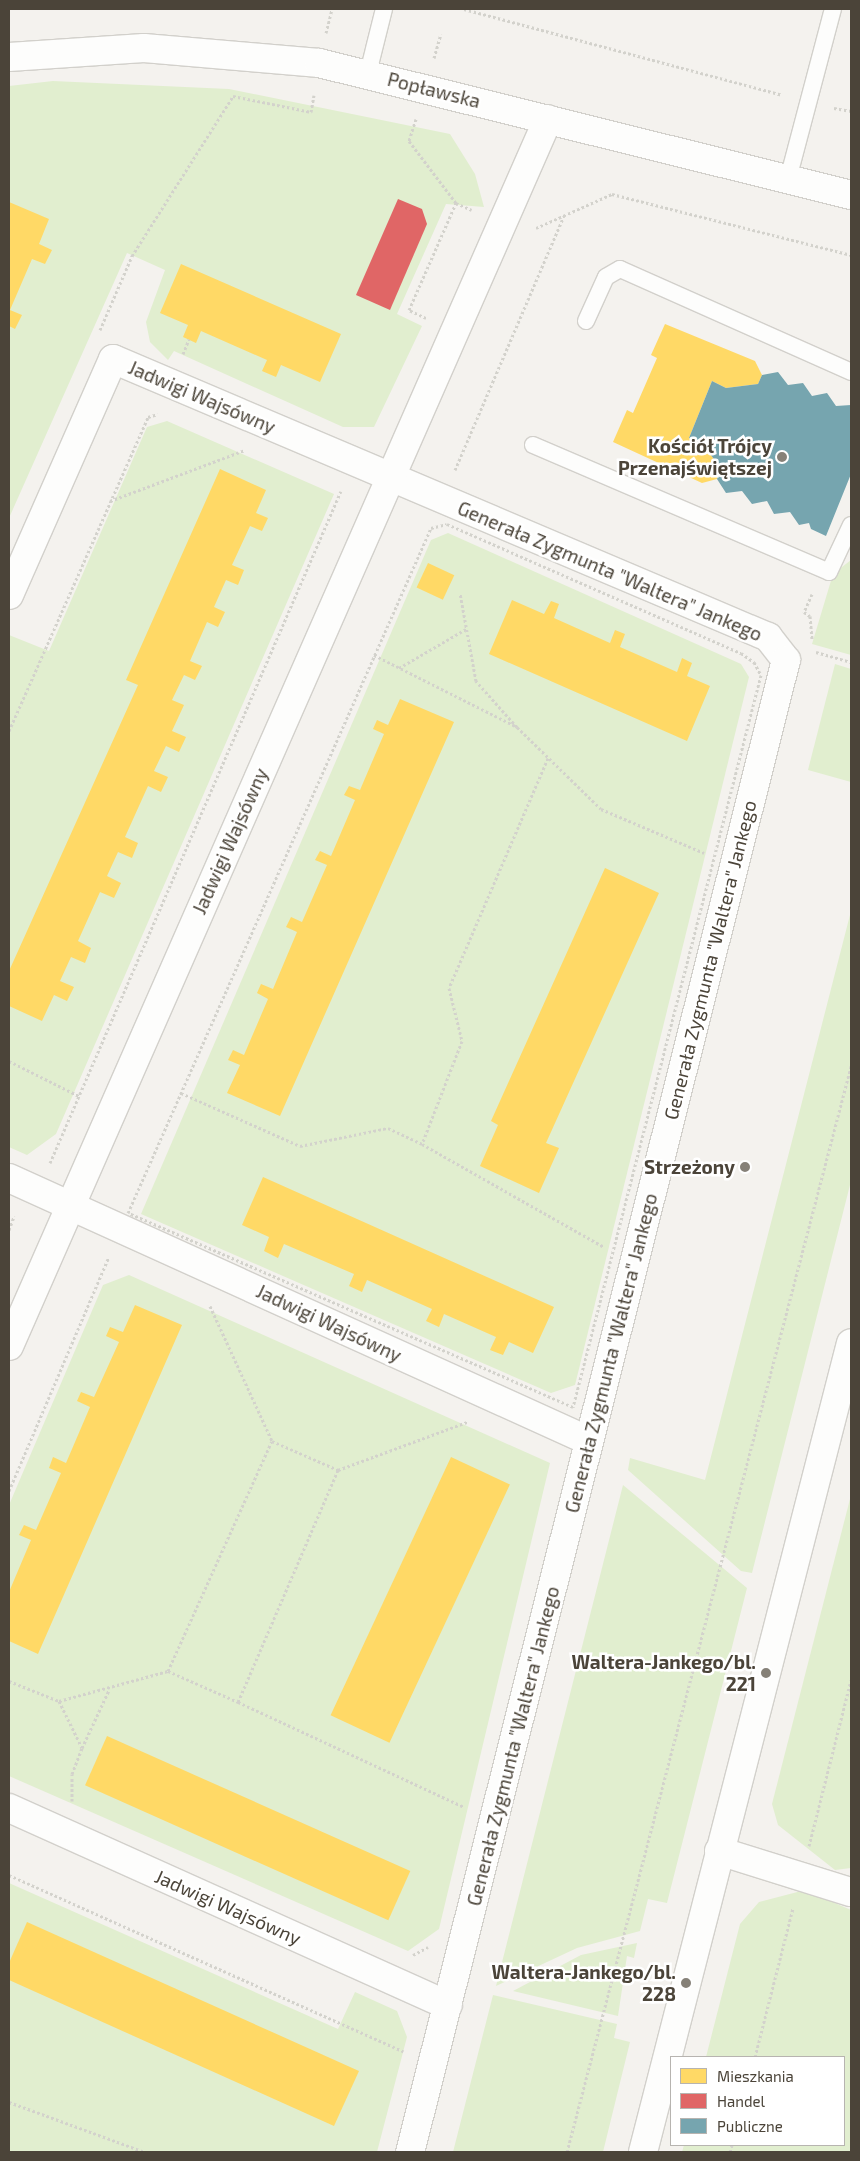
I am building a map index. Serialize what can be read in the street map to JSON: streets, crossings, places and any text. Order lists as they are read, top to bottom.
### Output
{
  "streets": {
    "street": ["Popławska", "Jadwigi Wajsówny", "Generała Zygmunta \"Waltera\" Jankego"]
  },
  "crossings": [
    ["Popławska", "Jadwigi Wajsówny"],
    ["Jadwigi Wajsówny", "Generała Zygmunta \"Waltera\" Jankego"]
  ],
  "places": [
    "Kościół Trójcy Przenajświętszej",
    "Strzeżony",
    "Waltera-Jankego/bl. 221",
    "Waltera-Jankego/bl. 228"
  ],
  "legend": ["Mieszkania", "Handel", "Publiczne"]
}
